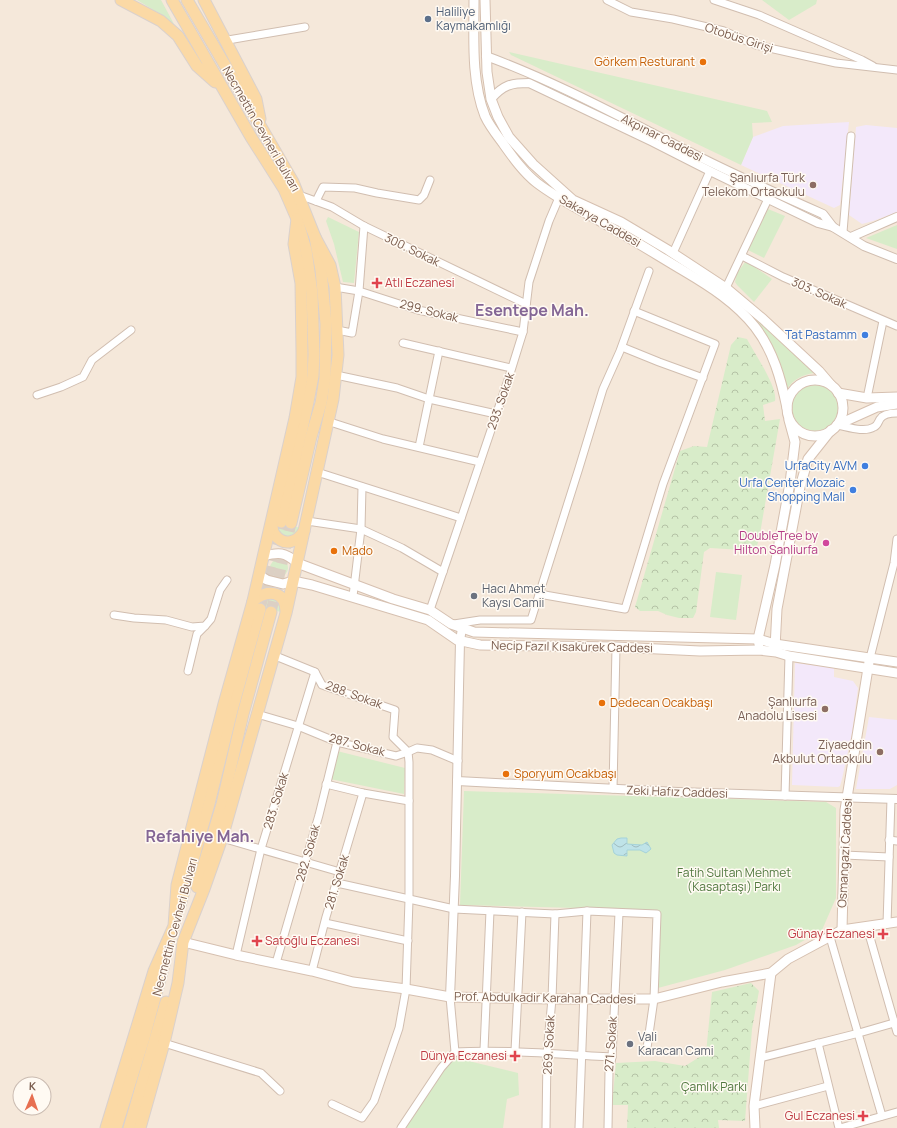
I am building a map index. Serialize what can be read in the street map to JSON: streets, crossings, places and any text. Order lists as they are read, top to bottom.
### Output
{
  "streets": {
    "main road": [
      "Necmettin Cevheri Bulvarı",
      "Sakarya Caddesi",
      "Necip Fazıl Kısakürek Caddesi",
      "Osmangazi Caddesi",
      "Prof. Abdulkadir Karahan Caddesi"
    ],
    "street": [
      "Otobüs Girişi",
      "Akpınar Caddesi",
      "300. Sokak",
      "303. Sokak",
      "299. Sokak",
      "293. Sokak",
      "288. Sokak",
      "287. Sokak",
      "Zeki Hafız Caddesi",
      "283. Sokak",
      "282. Sokak",
      "281. Sokak",
      "271. Sokak",
      "269. Sokak"
    ]
  },
  "crossings": [
    ["Necmettin Cevheri Bulvarı", "300. Sokak"],
    ["Necmettin Cevheri Bulvarı", "Necip Fazıl Kısakürek Caddesi"],
    ["Necmettin Cevheri Bulvarı", "Prof. Abdulkadir Karahan Caddesi"],
    ["Akpınar Caddesi", "Sakarya Caddesi"],
    ["Sakarya Caddesi", "293. Sokak"],
    ["300. Sokak", "293. Sokak"],
    ["299. Sokak", "293. Sokak"],
    ["293. Sokak", "Necip Fazıl Kısakürek Caddesi"],
    ["Necip Fazıl Kısakürek Caddesi", "Osmangazi Caddesi"],
    ["288. Sokak", "287. Sokak"],
    ["288. Sokak", "283. Sokak"],
    ["287. Sokak", "283. Sokak"],
    ["287. Sokak", "282. Sokak"],
    ["Zeki Hafız Caddesi", "Osmangazi Caddesi"],
    ["283. Sokak", "Prof. Abdulkadir Karahan Caddesi"],
    ["282. Sokak", "Prof. Abdulkadir Karahan Caddesi"],
    ["Osmangazi Caddesi", "Prof. Abdulkadir Karahan Caddesi"],
    ["281. Sokak", "Prof. Abdulkadir Karahan Caddesi"],
    ["Prof. Abdulkadir Karahan Caddesi", "271. Sokak"],
    ["Prof. Abdulkadir Karahan Caddesi", "269. Sokak"]
  ],
  "districts": ["Esentepe Mah.", "Refahiye Mah."],
  "parks": ["Fatih Sultan Mehmet (Kasaptaşı) Parkı", "Çamlık Parkı"],
  "places": {
    "other": [
      "Haliliye Kaymakamlığı",
      "Görkem Resturant",
      "Şanlıurfa Türk Telekom Ortaokulu",
      "Tat Pastamm",
      "UrfaCity AVM",
      "Urfa Center Mozaic Shopping Mall",
      "DoubleTree by Hilton Sanliurfa",
      "Mado",
      "Hacı Ahmet Kaysı Camii",
      "Dedecan Ocakbaşı",
      "Şanlıurfa Anadolu Lisesi",
      "Ziyaeddin Akbulut Ortaokulu",
      "Sporyum Ocakbaşı",
      "Vali Karacan Cami"
    ],
    "health": [
      "Atlı Eczanesi",
      "Günay Eczanesi",
      "Satoğlu Eczanesi",
      "Dünya Eczanesi",
      "Gul Eczanesi"
    ]
  },
  "north": "top"
}
